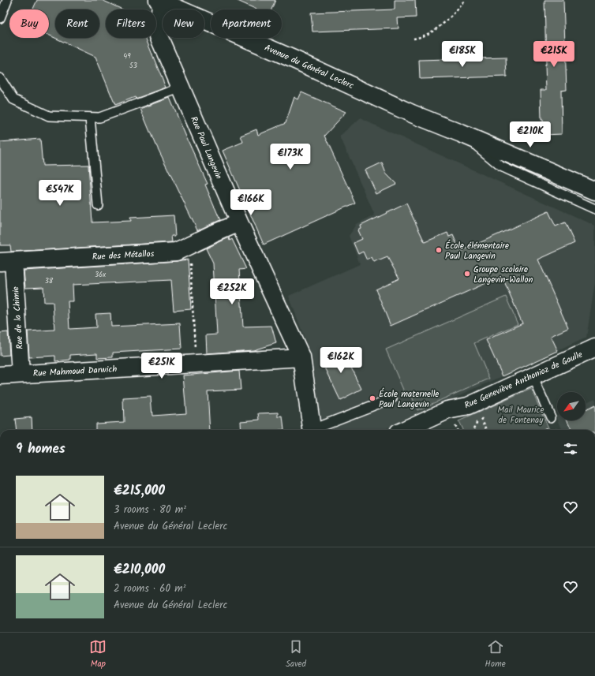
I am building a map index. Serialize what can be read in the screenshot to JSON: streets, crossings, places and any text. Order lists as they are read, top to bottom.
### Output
{
  "streets": {
    "street": [
      "Avenue du Général Leclerc",
      "Rue Paul Langevin",
      "Rue des Métallos",
      "Rue de la Chimie",
      "Rue Mahmoud Darwich",
      "Rue Geneviève Anthonioz de Gaulle"
    ]
  },
  "crossings": [
    ["Avenue du Général Leclerc", "Rue Paul Langevin"],
    ["Rue Paul Langevin", "Rue des Métallos"],
    ["Rue Paul Langevin", "Rue Mahmoud Darwich"],
    ["Rue des Métallos", "Rue de la Chimie"],
    ["Rue de la Chimie", "Rue Mahmoud Darwich"]
  ],
  "parks": ["Mail Maurice de Fontenay"],
  "places": ["École élémentaire Paul Langevin", "Groupe scolaire Langevin-Wallon", "École maternelle Paul Langevin"],
  "house_numbers": [
    "49",
    "53",
    "36x",
    "38"
  ],
  "north": "bottom left",
  "page": {
    "chip": [
      "Buy",
      "Rent",
      "Filters",
      "New",
      "Apartment"
    ],
    "price": [
      "€185K",
      "€215K",
      "€210K",
      "€173K",
      "€547K",
      "€166K",
      "€252K",
      "€162K",
      "€251K"
    ],
    "heading": "9 homes",
    "list": [
      {
        "name": "€215,000",
        "note": "3 rooms · 80 m² · Avenue du Général Leclerc"
      },
      {
        "name": "€210,000",
        "note": "2 rooms · 60 m² · Avenue du Général Leclerc"
      }
    ],
    "tabs": ["Map", "Saved", "Home"]
  }
}
